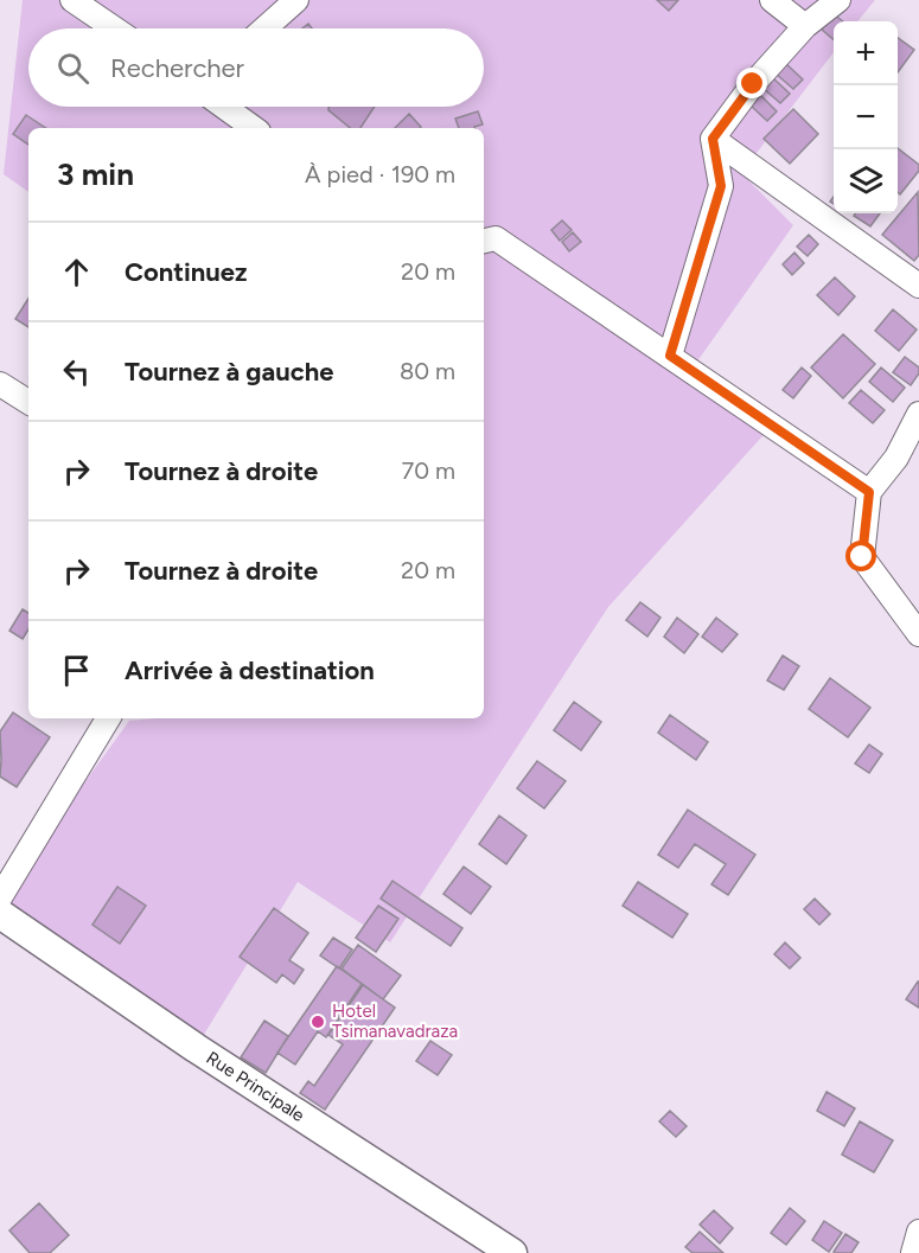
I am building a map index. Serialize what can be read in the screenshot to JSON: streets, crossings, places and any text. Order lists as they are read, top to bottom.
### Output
{
  "streets": {
    "main road": ["Rue Principale"]
  },
  "places": ["Hotel Tsimanavadraza"],
  "page": {
    "map_buttons": ["+", "−"],
    "search": "Rechercher",
    "heading": ["3 min", "À pied · 190 m"],
    "list": [
      ["Continuez", "20 m"],
      ["Tournez à gauche", "80 m"],
      ["Tournez à droite", "70 m"],
      ["Tournez à droite", "20 m"],
      "Arrivée à destination"
    ]
  }
}
